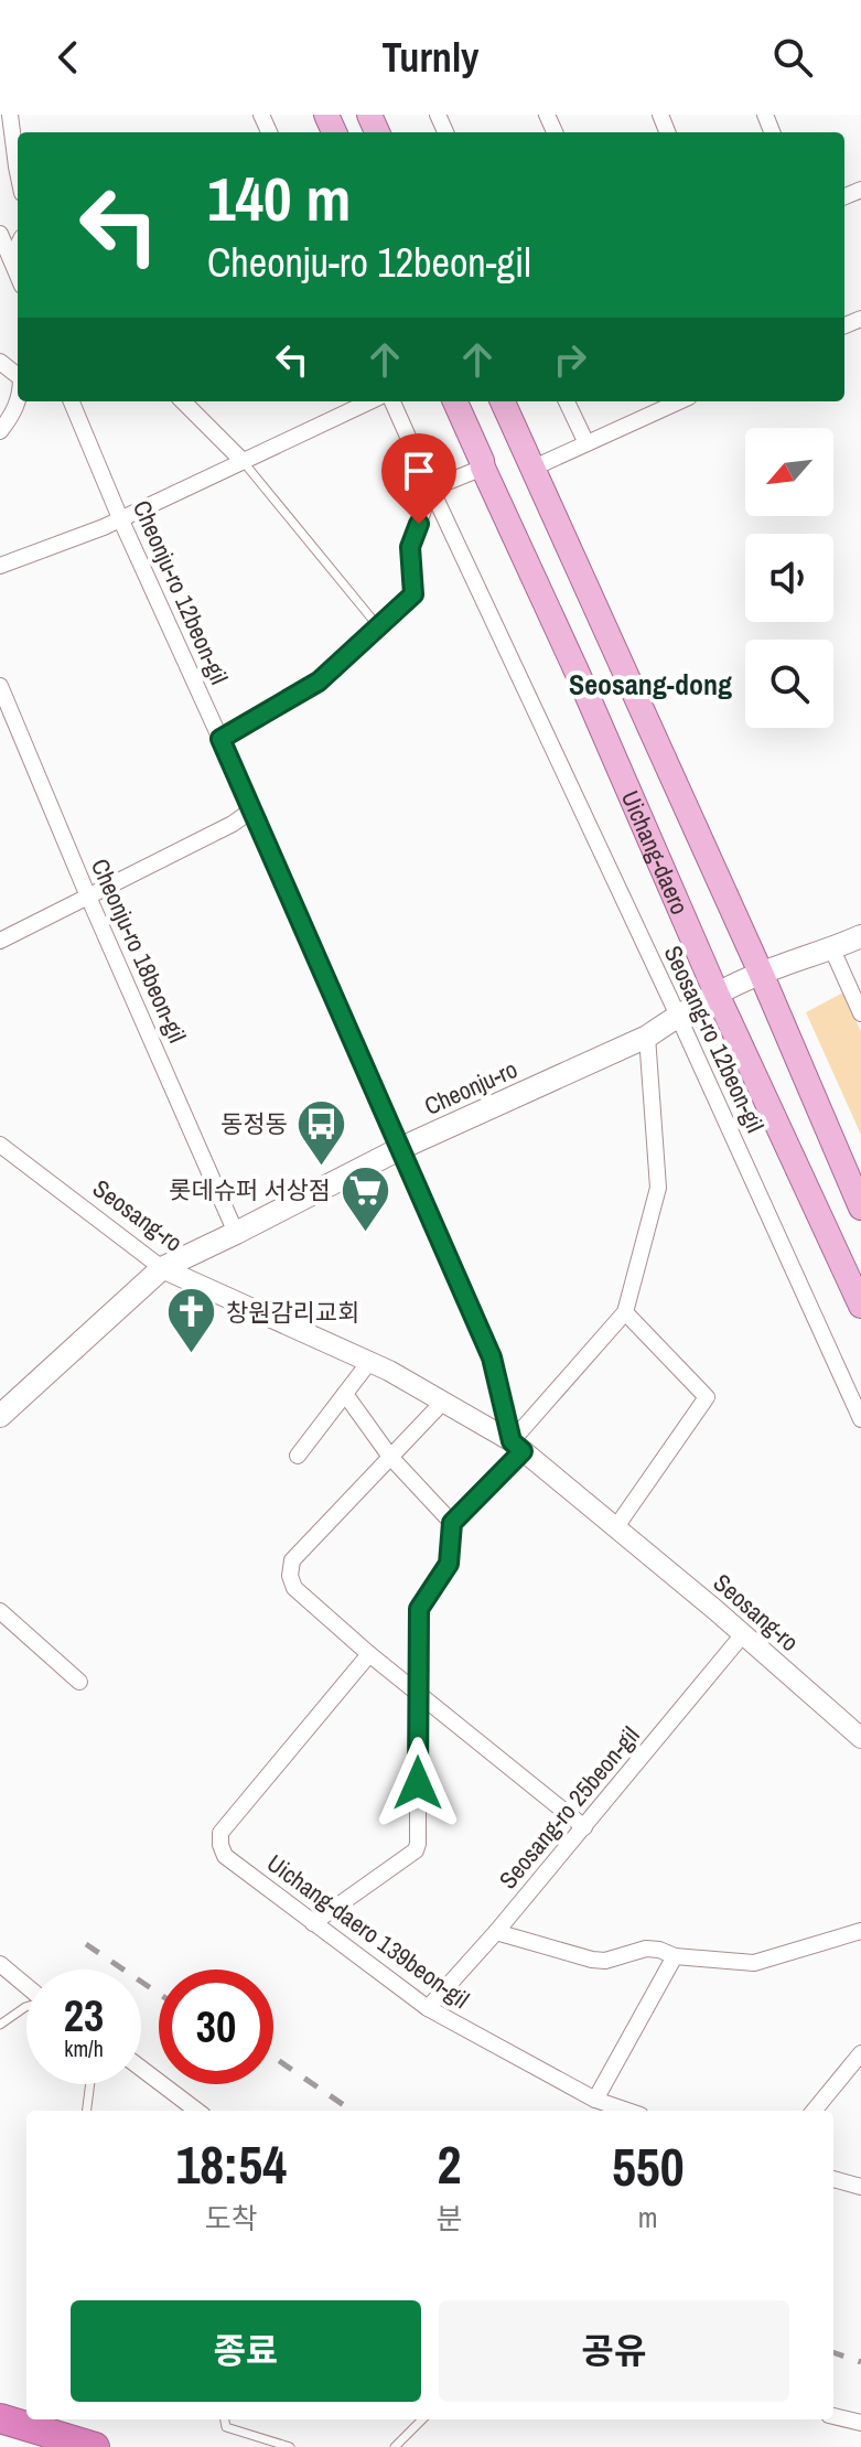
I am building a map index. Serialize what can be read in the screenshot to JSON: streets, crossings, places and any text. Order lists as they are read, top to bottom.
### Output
{
  "streets": {
    "main road": ["Uichang-daero", "Cheonju-ro"],
    "street": [
      "Cheonju-ro 12beon-gil",
      "Cheonju-ro 18beon-gil",
      "Seosang-ro 12beon-gil",
      "Seosang-ro",
      "Seosang-ro 25beon-gil",
      "Uichang-daero 139beon-gil"
    ]
  },
  "crossings": [
    ["Cheonju-ro 12beon-gil", "Cheonju-ro"],
    ["Cheonju-ro 12beon-gil", "Seosang-ro"],
    ["Uichang-daero", "Cheonju-ro"],
    ["Cheonju-ro 18beon-gil", "Cheonju-ro"],
    ["Seosang-ro 12beon-gil", "Cheonju-ro"],
    ["Cheonju-ro", "Seosang-ro"],
    ["Seosang-ro", "Seosang-ro 25beon-gil"],
    ["Seosang-ro 25beon-gil", "Uichang-daero 139beon-gil"]
  ],
  "districts": ["Seosang-dong"],
  "places": {
    "bus stop": ["동정동"],
    "supermarket": ["롯데슈퍼 서상점"],
    "church": ["창원감리교회"]
  },
  "north": "bottom left",
  "page": {
    "header": "Turnly",
    "turn": ["140 m", "Cheonju-ro 12beon-gil"],
    "speed": "23 km/h",
    "limit": "30",
    "eta": [
      "18:54",
      "도착",
      "2",
      "분",
      "550",
      "m"
    ],
    "buttons": ["종료", "공유"]
  }
}
